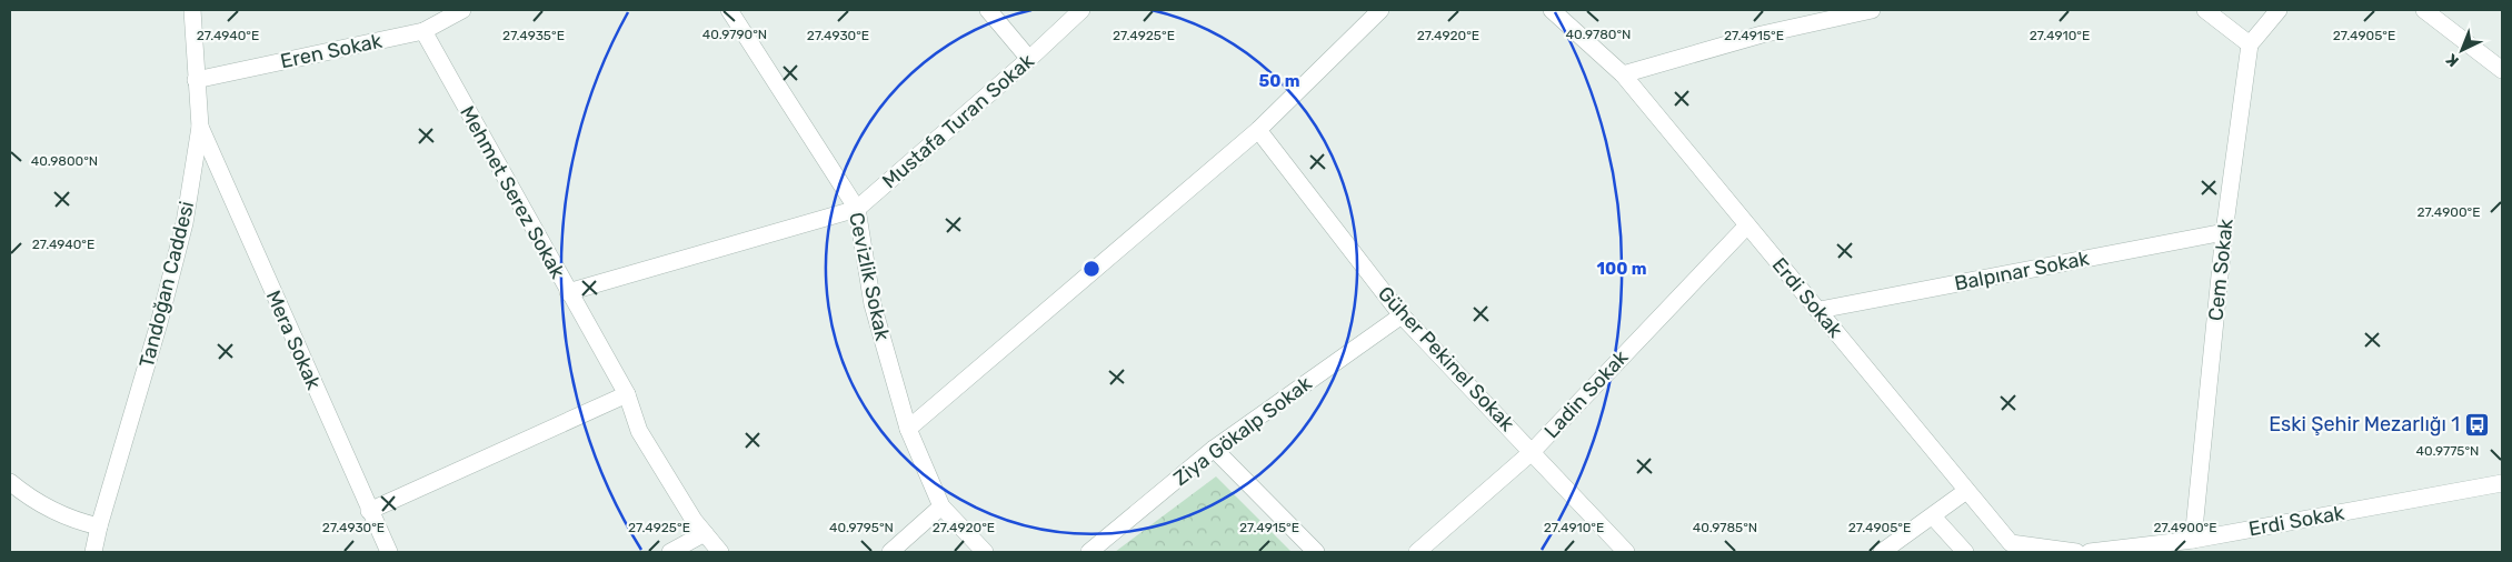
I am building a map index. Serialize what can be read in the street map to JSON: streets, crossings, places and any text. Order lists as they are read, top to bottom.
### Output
{
  "streets": {
    "street": [
      "Eren Sokak",
      "Mustafa Turan Sokak",
      "Mehmet Serez Sokak",
      "Cem Sokak",
      "Balpınar Sokak",
      "Cevizlik Sokak",
      "Tandoğan Caddesi",
      "Erdi Sokak",
      "Mera Sokak",
      "Güher Pekinel Sokak",
      "Ladin Sokak",
      "Ziya Gökalp Sokak"
    ]
  },
  "crossings": [
    ["Eren Sokak", "Mehmet Serez Sokak"],
    ["Eren Sokak", "Tandoğan Caddesi"],
    ["Mustafa Turan Sokak", "Mehmet Serez Sokak"],
    ["Mustafa Turan Sokak", "Cevizlik Sokak"],
    ["Cem Sokak", "Balpınar Sokak"],
    ["Cem Sokak", "Erdi Sokak"],
    ["Balpınar Sokak", "Erdi Sokak"],
    ["Tandoğan Caddesi", "Mera Sokak"],
    ["Erdi Sokak", "Ladin Sokak"],
    ["Güher Pekinel Sokak", "Ladin Sokak"],
    ["Güher Pekinel Sokak", "Ziya Gökalp Sokak"]
  ],
  "places": {
    "bus stop": ["Eski Şehir Mezarlığı 1"]
  },
  "north": "bottom left",
  "coordinates": [
    "40.9790°N",
    "40.9780°N",
    "27.4940°E",
    "27.4935°E",
    "27.4930°E",
    "27.4925°E",
    "27.4920°E",
    "27.4915°E",
    "27.4910°E",
    "27.4905°E",
    "40.9800°N",
    "27.4900°E",
    "40.9775°N",
    "40.9795°N",
    "40.9785°N"
  ],
  "rings": ["50 m", "100 m"]
}
